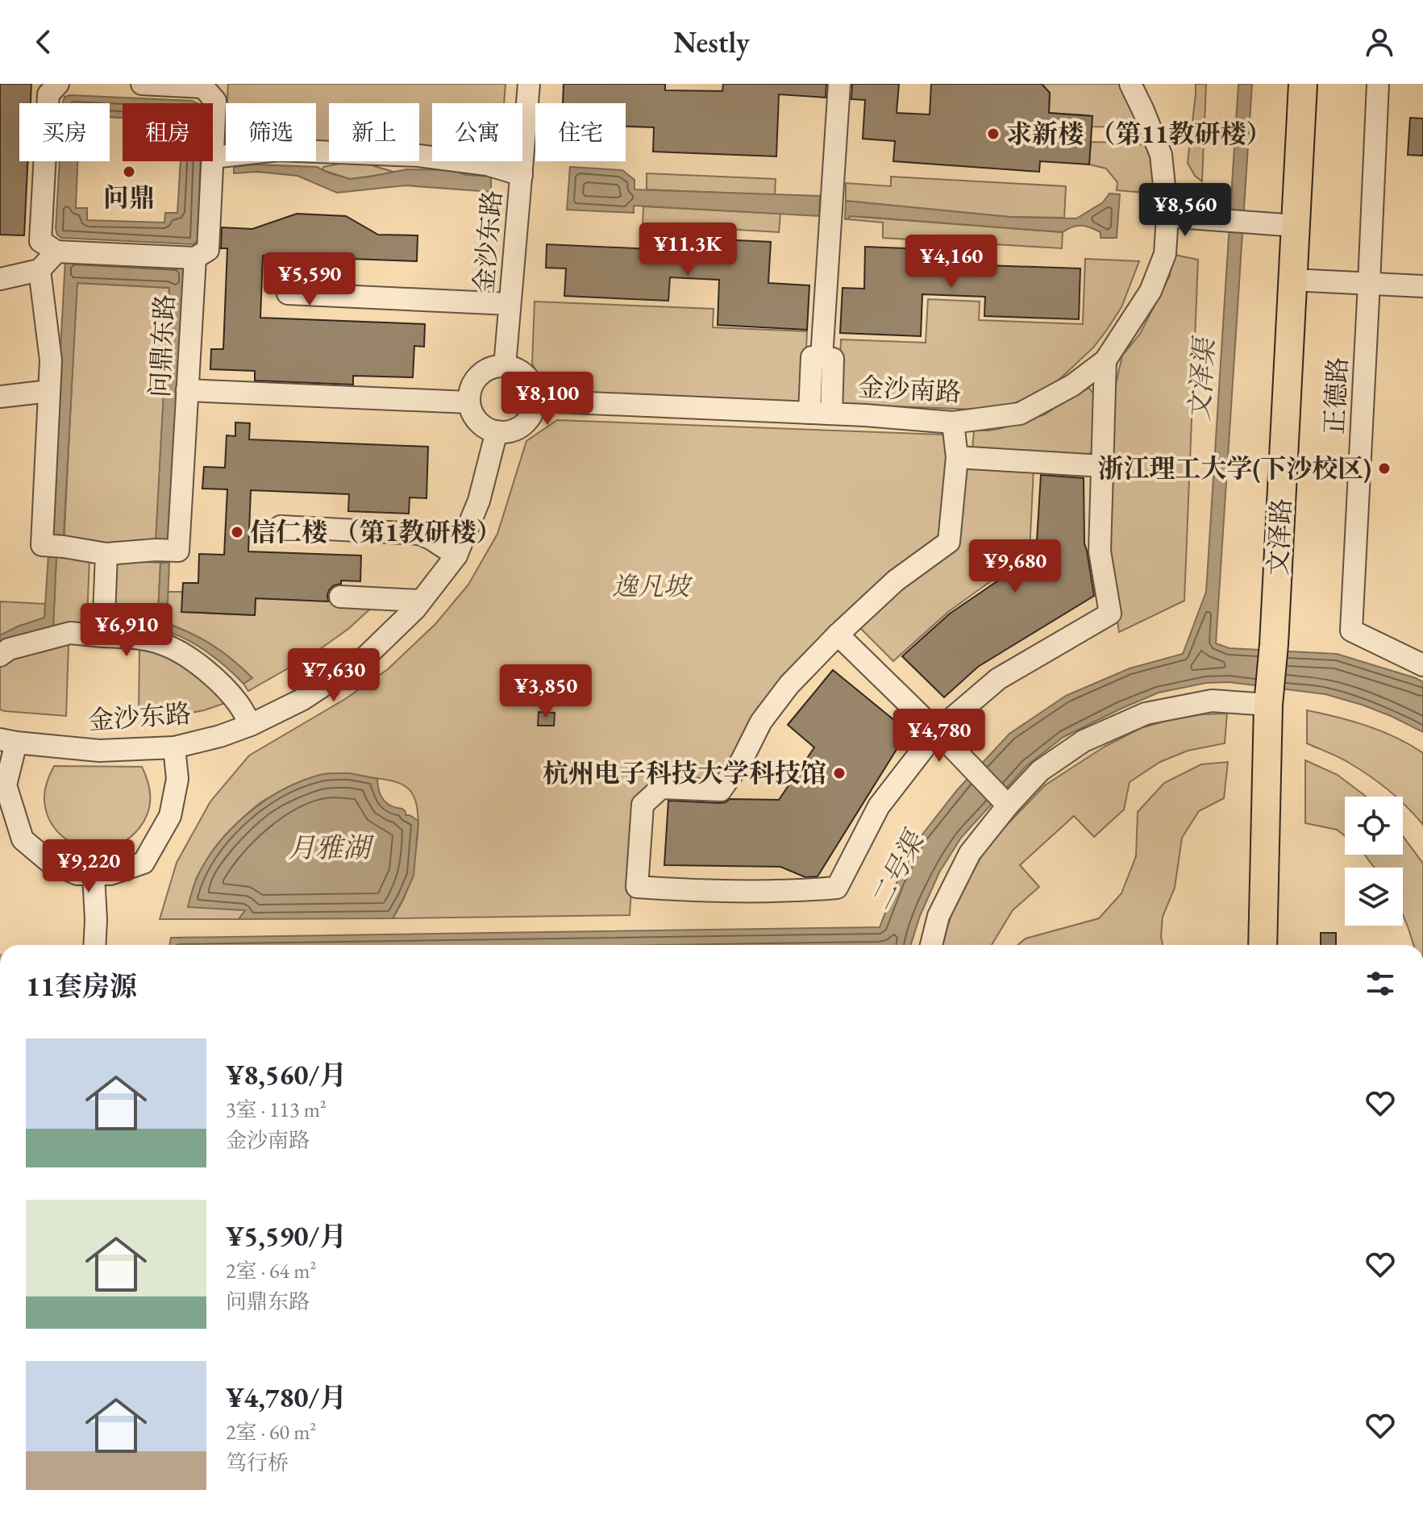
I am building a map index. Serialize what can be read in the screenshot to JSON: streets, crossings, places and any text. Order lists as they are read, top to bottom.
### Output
{
  "streets": {
    "main road": ["文泽路"],
    "street": [
      "金沙东路",
      "问鼎东路",
      "金沙南路",
      "正德路"
    ]
  },
  "crossings": [
    ["金沙东路", "金沙南路"]
  ],
  "water": ["文泽渠", "月雅湖", "二号渠"],
  "parks": ["逸凡坡"],
  "places": [
    "求新楼 （第11教研楼）",
    "问鼎",
    "浙江理工大学(下沙校区)",
    "信仁楼 （第1教研楼）",
    "杭州电子科技大学科技馆"
  ],
  "page": {
    "header": "Nestly",
    "chip": [
      "买房",
      "租房",
      "筛选",
      "新上",
      "公寓",
      "住宅"
    ],
    "price": [
      "¥8,560",
      "¥11.3K",
      "¥4,160",
      "¥5,590",
      "¥8,100",
      "¥9,680",
      "¥6,910",
      "¥7,630",
      "¥3,850",
      "¥4,780",
      "¥9,220"
    ],
    "heading": "11套房源",
    "list": [
      {
        "name": "¥8,560/月",
        "note": "3室 · 113 m² · 金沙南路"
      },
      {
        "name": "¥5,590/月",
        "note": "2室 · 64 m² · 问鼎东路"
      },
      {
        "name": "¥4,780/月",
        "note": "2室 · 60 m² · 笃行桥"
      }
    ]
  }
}
